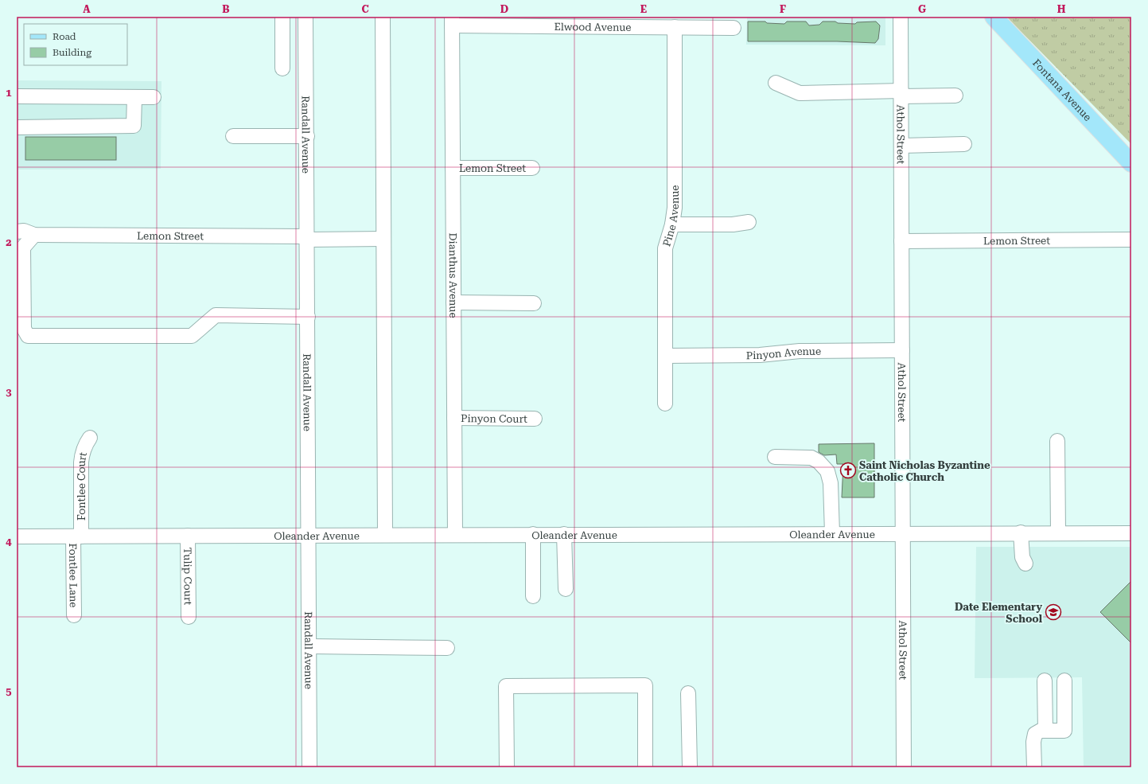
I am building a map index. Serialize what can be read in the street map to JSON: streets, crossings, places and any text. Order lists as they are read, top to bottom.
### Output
{
  "streets": {
    "main road": ["Fontana Avenue"],
    "street": [
      "Elwood Avenue",
      "Randall Avenue",
      "Athol Street",
      "Lemon Street",
      "Pine Avenue",
      "Dianthus Avenue",
      "Pinyon Avenue",
      "Pinyon Court",
      "Fontlee Court",
      "Oleander Avenue",
      "Fontlee Lane",
      "Tulip Court"
    ]
  },
  "crossings": [
    ["Elwood Avenue", "Pine Avenue"],
    ["Elwood Avenue", "Dianthus Avenue"],
    ["Randall Avenue", "Lemon Street"],
    ["Randall Avenue", "Oleander Avenue"],
    ["Athol Street", "Lemon Street"],
    ["Athol Street", "Pinyon Avenue"],
    ["Athol Street", "Oleander Avenue"],
    ["Lemon Street", "Dianthus Avenue"],
    ["Pine Avenue", "Pinyon Avenue"],
    ["Dianthus Avenue", "Pinyon Court"],
    ["Dianthus Avenue", "Oleander Avenue"],
    ["Fontlee Court", "Oleander Avenue"],
    ["Fontlee Court", "Fontlee Lane"],
    ["Oleander Avenue", "Fontlee Lane"],
    ["Oleander Avenue", "Tulip Court"]
  ],
  "places": {
    "church": ["Saint Nicholas Byzantine Catholic Church"],
    "school or university": ["Date Elementary School"]
  },
  "legend": ["Road", "Building"],
  "grid": {
    "columns": [
      "A",
      "B",
      "C",
      "D",
      "E",
      "F",
      "G",
      "H"
    ],
    "rows": [
      "1",
      "2",
      "3",
      "4",
      "5"
    ]
  }
}
